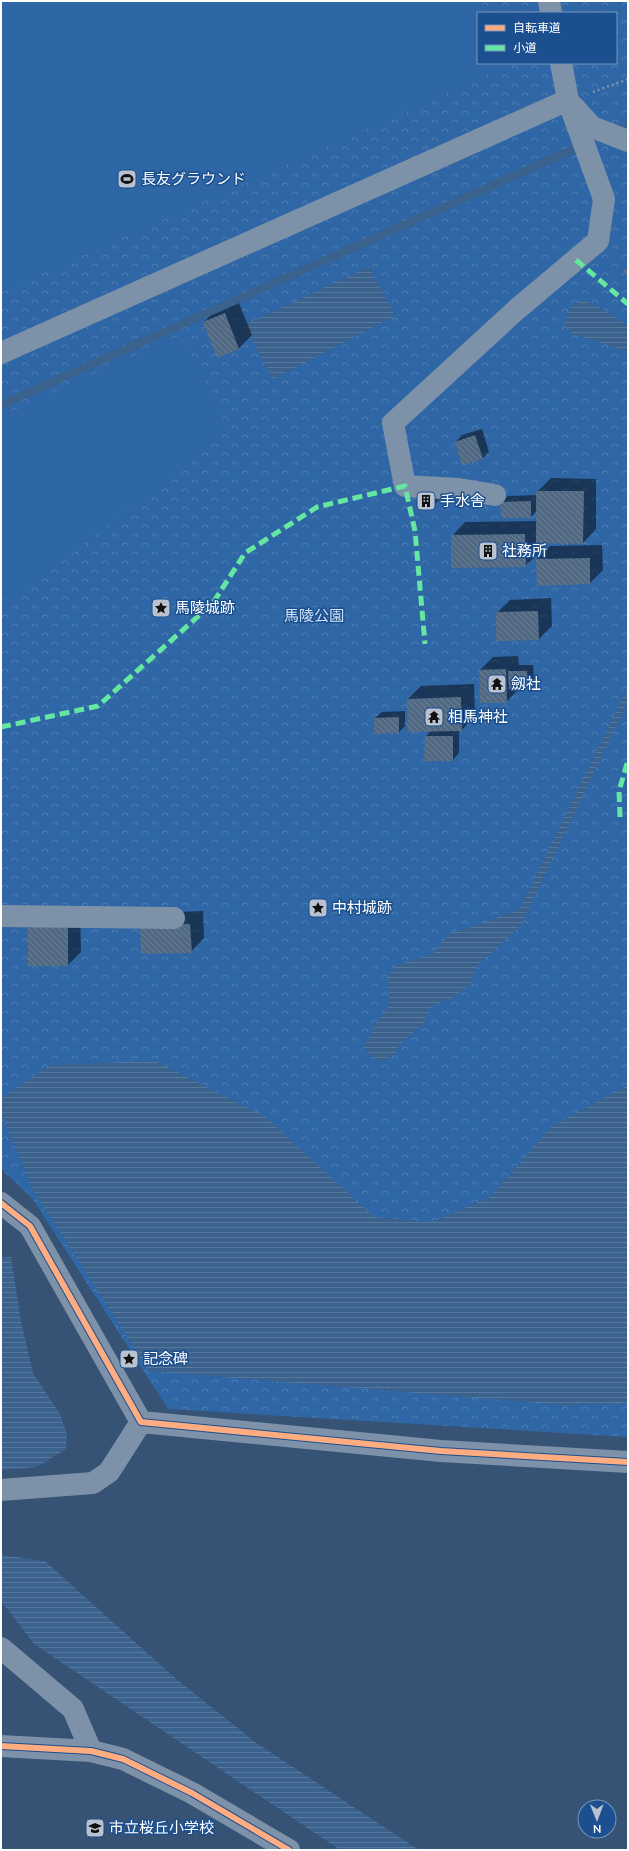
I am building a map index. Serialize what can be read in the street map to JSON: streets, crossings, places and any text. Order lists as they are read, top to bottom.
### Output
{
  "parks": ["馬陵公園"],
  "places": {
    "sports": ["長友グラウンド"],
    "building": ["手水舎", "社務所"],
    "place": ["馬陵城跡", "中村城跡", "記念碑"],
    "temple": ["劔社", "相馬神社"],
    "school or university": ["市立桜丘小学校"]
  },
  "legend": ["自転車道", "小道"],
  "north": "bottom"
}
